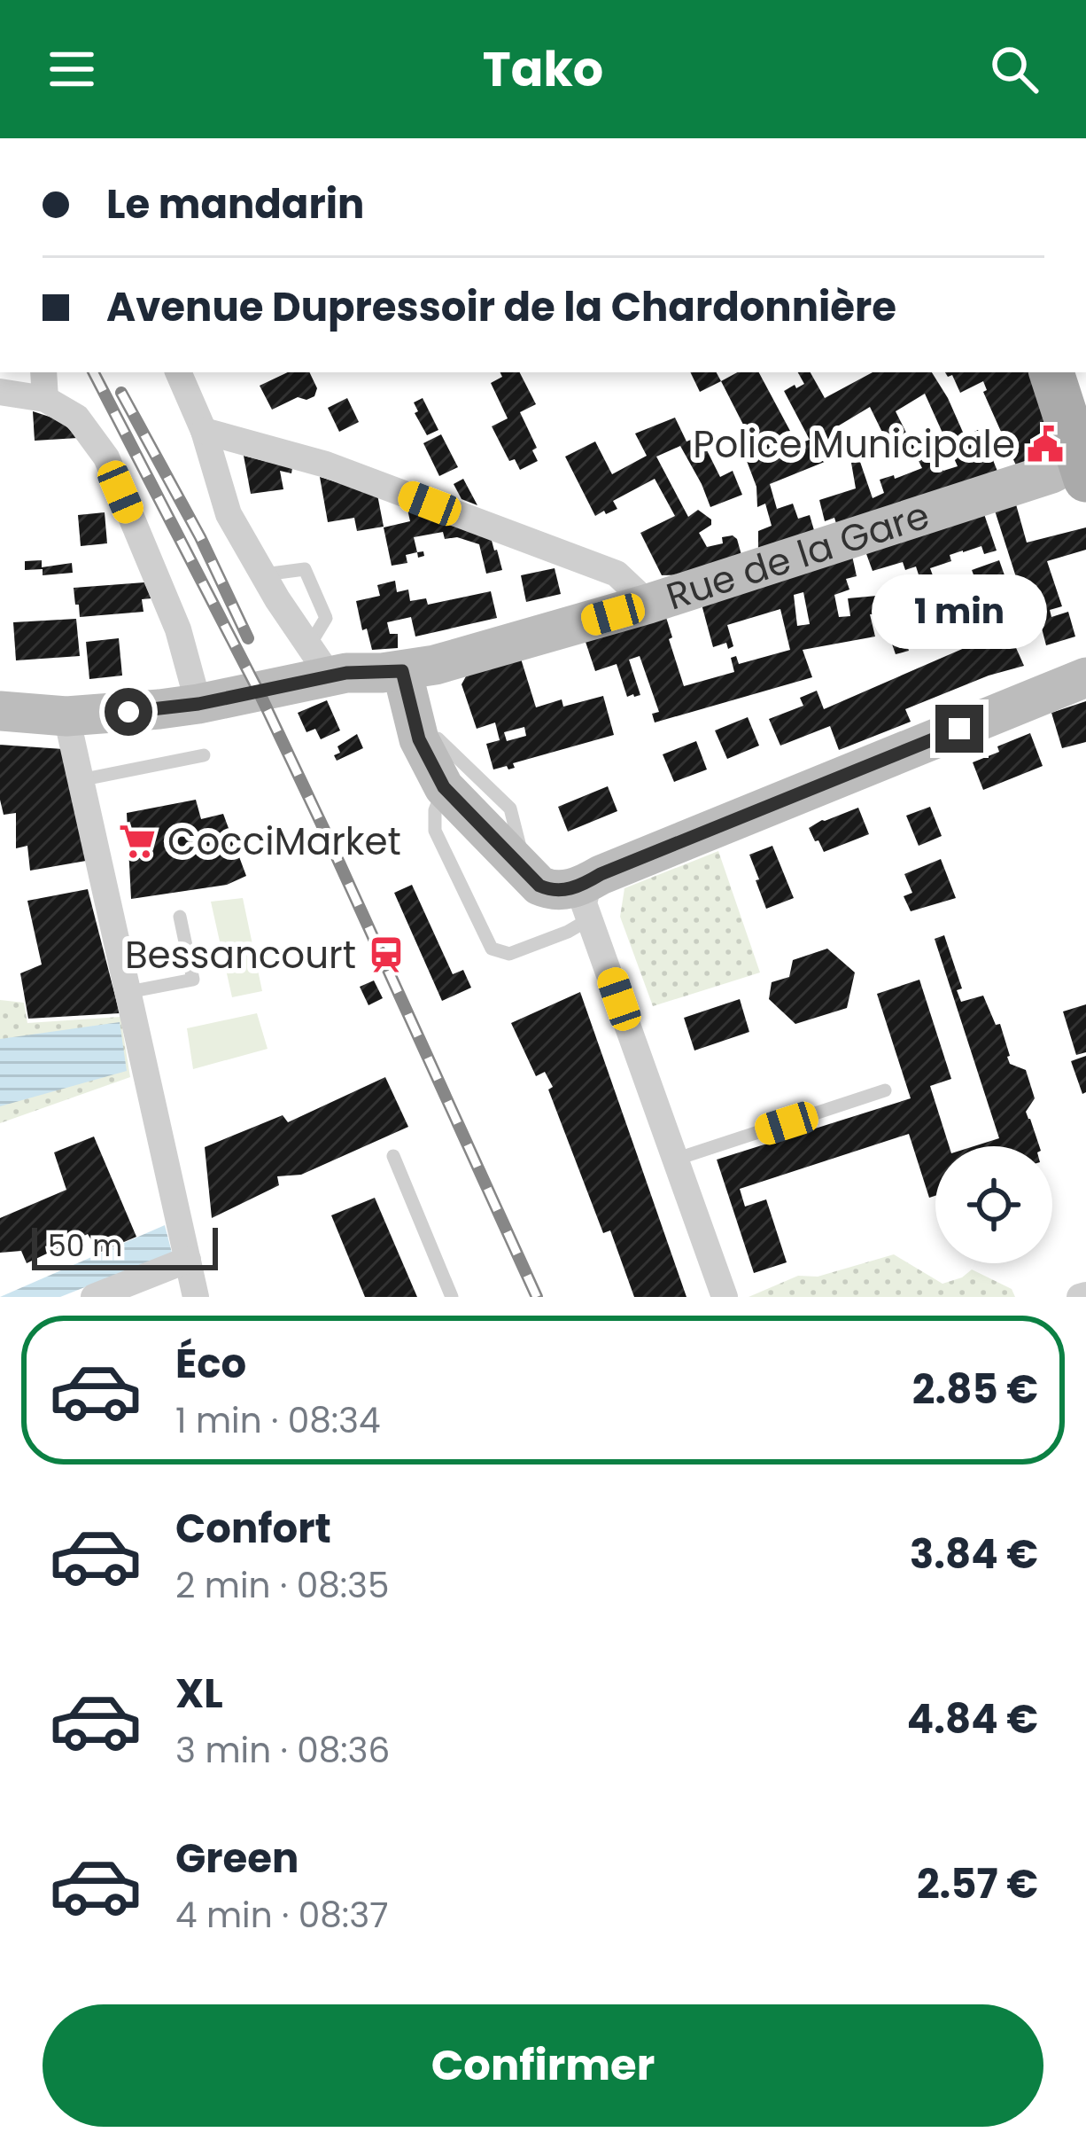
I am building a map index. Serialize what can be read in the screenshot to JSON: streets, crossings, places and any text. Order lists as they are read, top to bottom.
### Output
{
  "streets": {
    "main road": ["Rue de la Gare"]
  },
  "places": {
    "public building": ["Police Municipale"],
    "supermarket": ["CocciMarket"],
    "station": ["Bessancourt"]
  },
  "scale_bar": "50 m",
  "page": {
    "header": "Tako",
    "banner": ["Le mandarin", "Avenue Dupressoir de la Chardonnière"],
    "bubble": "1 min",
    "scale": "50 m",
    "list": [
      {
        "name": "Éco",
        "note": "1 min · 08:34",
        "value": "2.85 €"
      },
      {
        "name": "Confort",
        "note": "2 min · 08:35",
        "value": "3.84 €"
      },
      {
        "name": "XL",
        "note": "3 min · 08:36",
        "value": "4.84 €"
      },
      {
        "name": "Green",
        "note": "4 min · 08:37",
        "value": "2.57 €"
      }
    ],
    "buttons": "Confirmer"
  }
}
